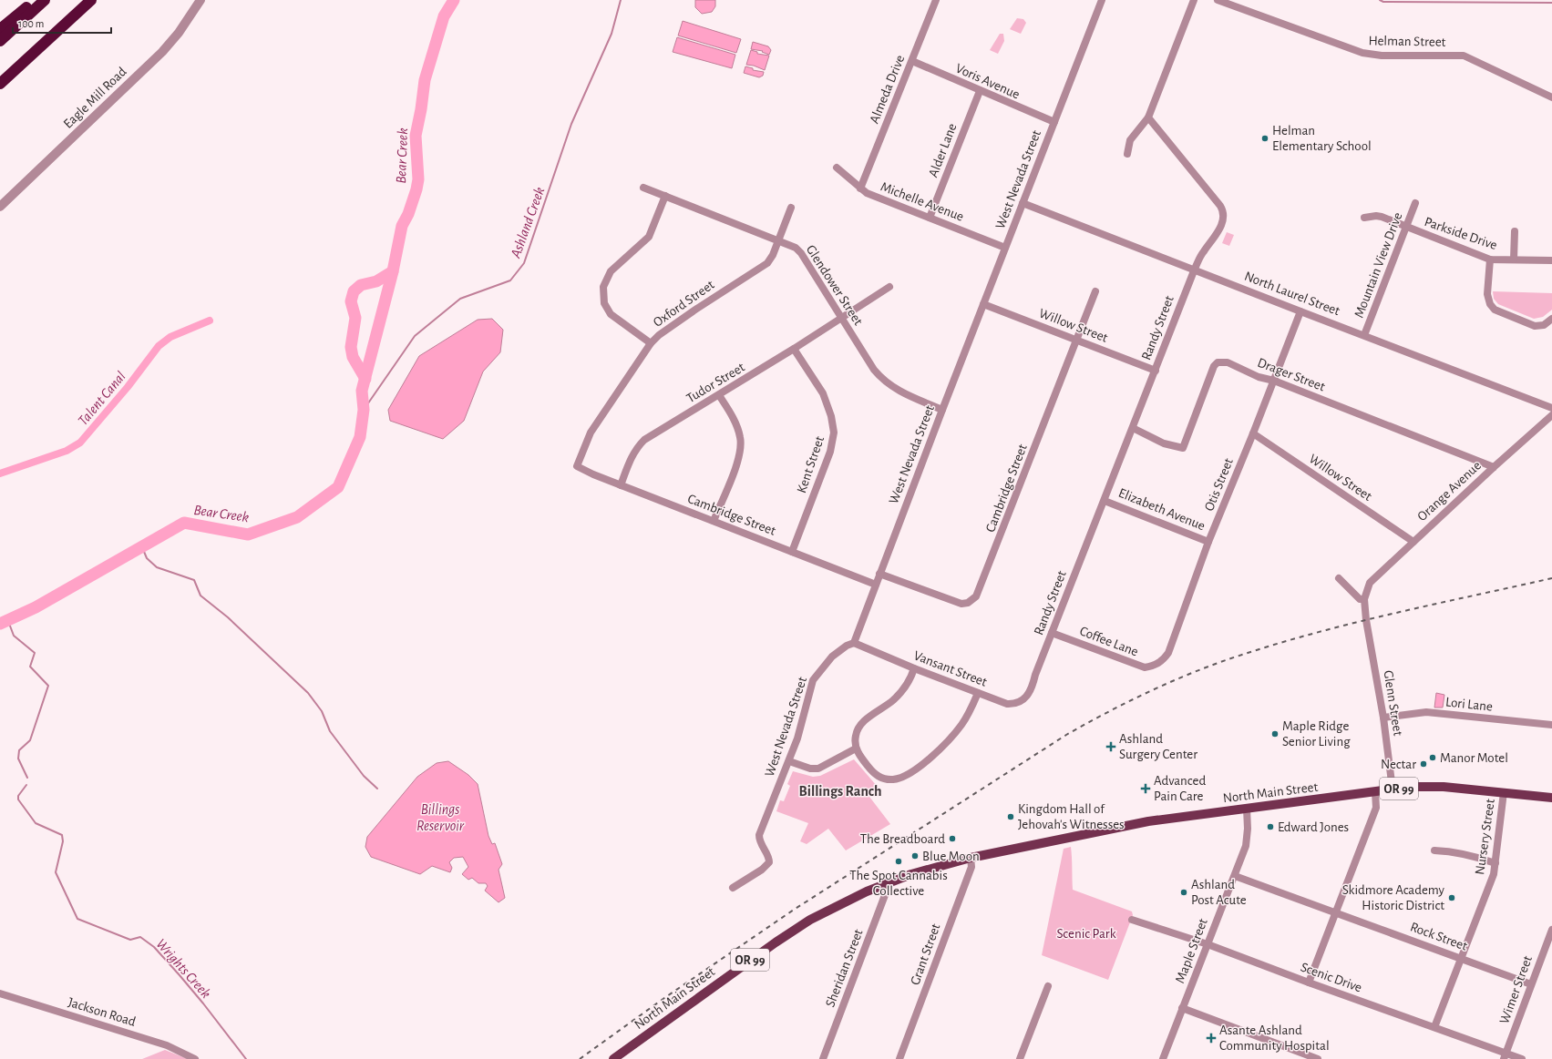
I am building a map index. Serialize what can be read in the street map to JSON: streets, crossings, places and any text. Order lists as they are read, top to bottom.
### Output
{
  "streets": {
    "main road": ["OR 99", "North Main Street"],
    "street": [
      "Helman Street",
      "Voris Avenue",
      "Almeda Drive",
      "Eagle Mill Road",
      "Alder Lane",
      "West Nevada Street",
      "Michelle Avenue",
      "Parkside Drive",
      "Mountain View Drive",
      "Glendower Street",
      "North Laurel Street",
      "Oxford Street",
      "Willow Street",
      "Randy Street",
      "Drager Street",
      "Tudor Street",
      "Kent Street",
      "Otis Street",
      "Cambridge Street",
      "Orange Avenue",
      "Elizabeth Avenue",
      "Coffee Lane",
      "Vansant Street",
      "Glenn Street",
      "Lori Lane",
      "Nursery Street",
      "Rock Street",
      "Maple Street",
      "Grant Street",
      "Sheridan Street",
      "Scenic Drive",
      "Wimer Street",
      "Jackson Road"
    ]
  },
  "crossings": [
    ["Voris Avenue", "Almeda Drive"],
    ["Voris Avenue", "Alder Lane"],
    ["Voris Avenue", "West Nevada Street"],
    ["Almeda Drive", "Michelle Avenue"],
    ["Alder Lane", "Michelle Avenue"],
    ["West Nevada Street", "Michelle Avenue"],
    ["West Nevada Street", "Glendower Street"],
    ["West Nevada Street", "North Laurel Street"],
    ["West Nevada Street", "Willow Street"],
    ["West Nevada Street", "Cambridge Street"],
    ["West Nevada Street", "Vansant Street"],
    ["Parkside Drive", "Mountain View Drive"],
    ["Mountain View Drive", "North Laurel Street"],
    ["Glendower Street", "Oxford Street"],
    ["Glendower Street", "Tudor Street"],
    ["North Laurel Street", "Randy Street"],
    ["North Laurel Street", "Otis Street"],
    ["Oxford Street", "Cambridge Street"],
    ["Willow Street", "Randy Street"],
    ["Willow Street", "Otis Street"],
    ["Willow Street", "Cambridge Street"],
    ["Willow Street", "Orange Avenue"],
    ["Randy Street", "Drager Street"],
    ["Randy Street", "Elizabeth Avenue"],
    ["Randy Street", "Coffee Lane"],
    ["Randy Street", "Vansant Street"],
    ["Drager Street", "Otis Street"],
    ["Drager Street", "Orange Avenue"],
    ["Tudor Street", "Kent Street"],
    ["Tudor Street", "Cambridge Street"],
    ["Kent Street", "Cambridge Street"],
    ["Otis Street", "Elizabeth Avenue"],
    ["Otis Street", "Coffee Lane"],
    ["Orange Avenue", "Glenn Street"],
    ["Glenn Street", "Lori Lane"],
    ["Glenn Street", "North Main Street"],
    ["North Main Street", "Nursery Street"],
    ["North Main Street", "Maple Street"],
    ["North Main Street", "Grant Street"],
    ["North Main Street", "Sheridan Street"],
    ["Nursery Street", "Rock Street"],
    ["Nursery Street", "Scenic Drive"],
    ["Rock Street", "Maple Street"],
    ["Rock Street", "Wimer Street"],
    ["Maple Street", "Scenic Drive"],
    ["Scenic Drive", "Wimer Street"]
  ],
  "districts": ["Billings Ranch"],
  "water": [
    "Bear Creek",
    "Ashland Creek",
    "Talent Canal",
    "Billings Reservoir",
    "Wrights Creek"
  ],
  "parks": ["Scenic Park"],
  "places": {
    "other": [
      "Helman Elementary School",
      "Maple Ridge Senior Living",
      "Manor Motel",
      "Nectar",
      "Kingdom Hall of Jehovah's Witnesses",
      "Edward Jones",
      "The Breadboard",
      "Blue Moon",
      "The Spot Cannabis Collective",
      "Ashland Post Acute",
      "Skidmore Academy Historic District"
    ],
    "health": ["Ashland Surgery Center", "Advanced Pain Care", "Asante Ashland Community Hospital"]
  },
  "scale_bar": "100 m"
}
